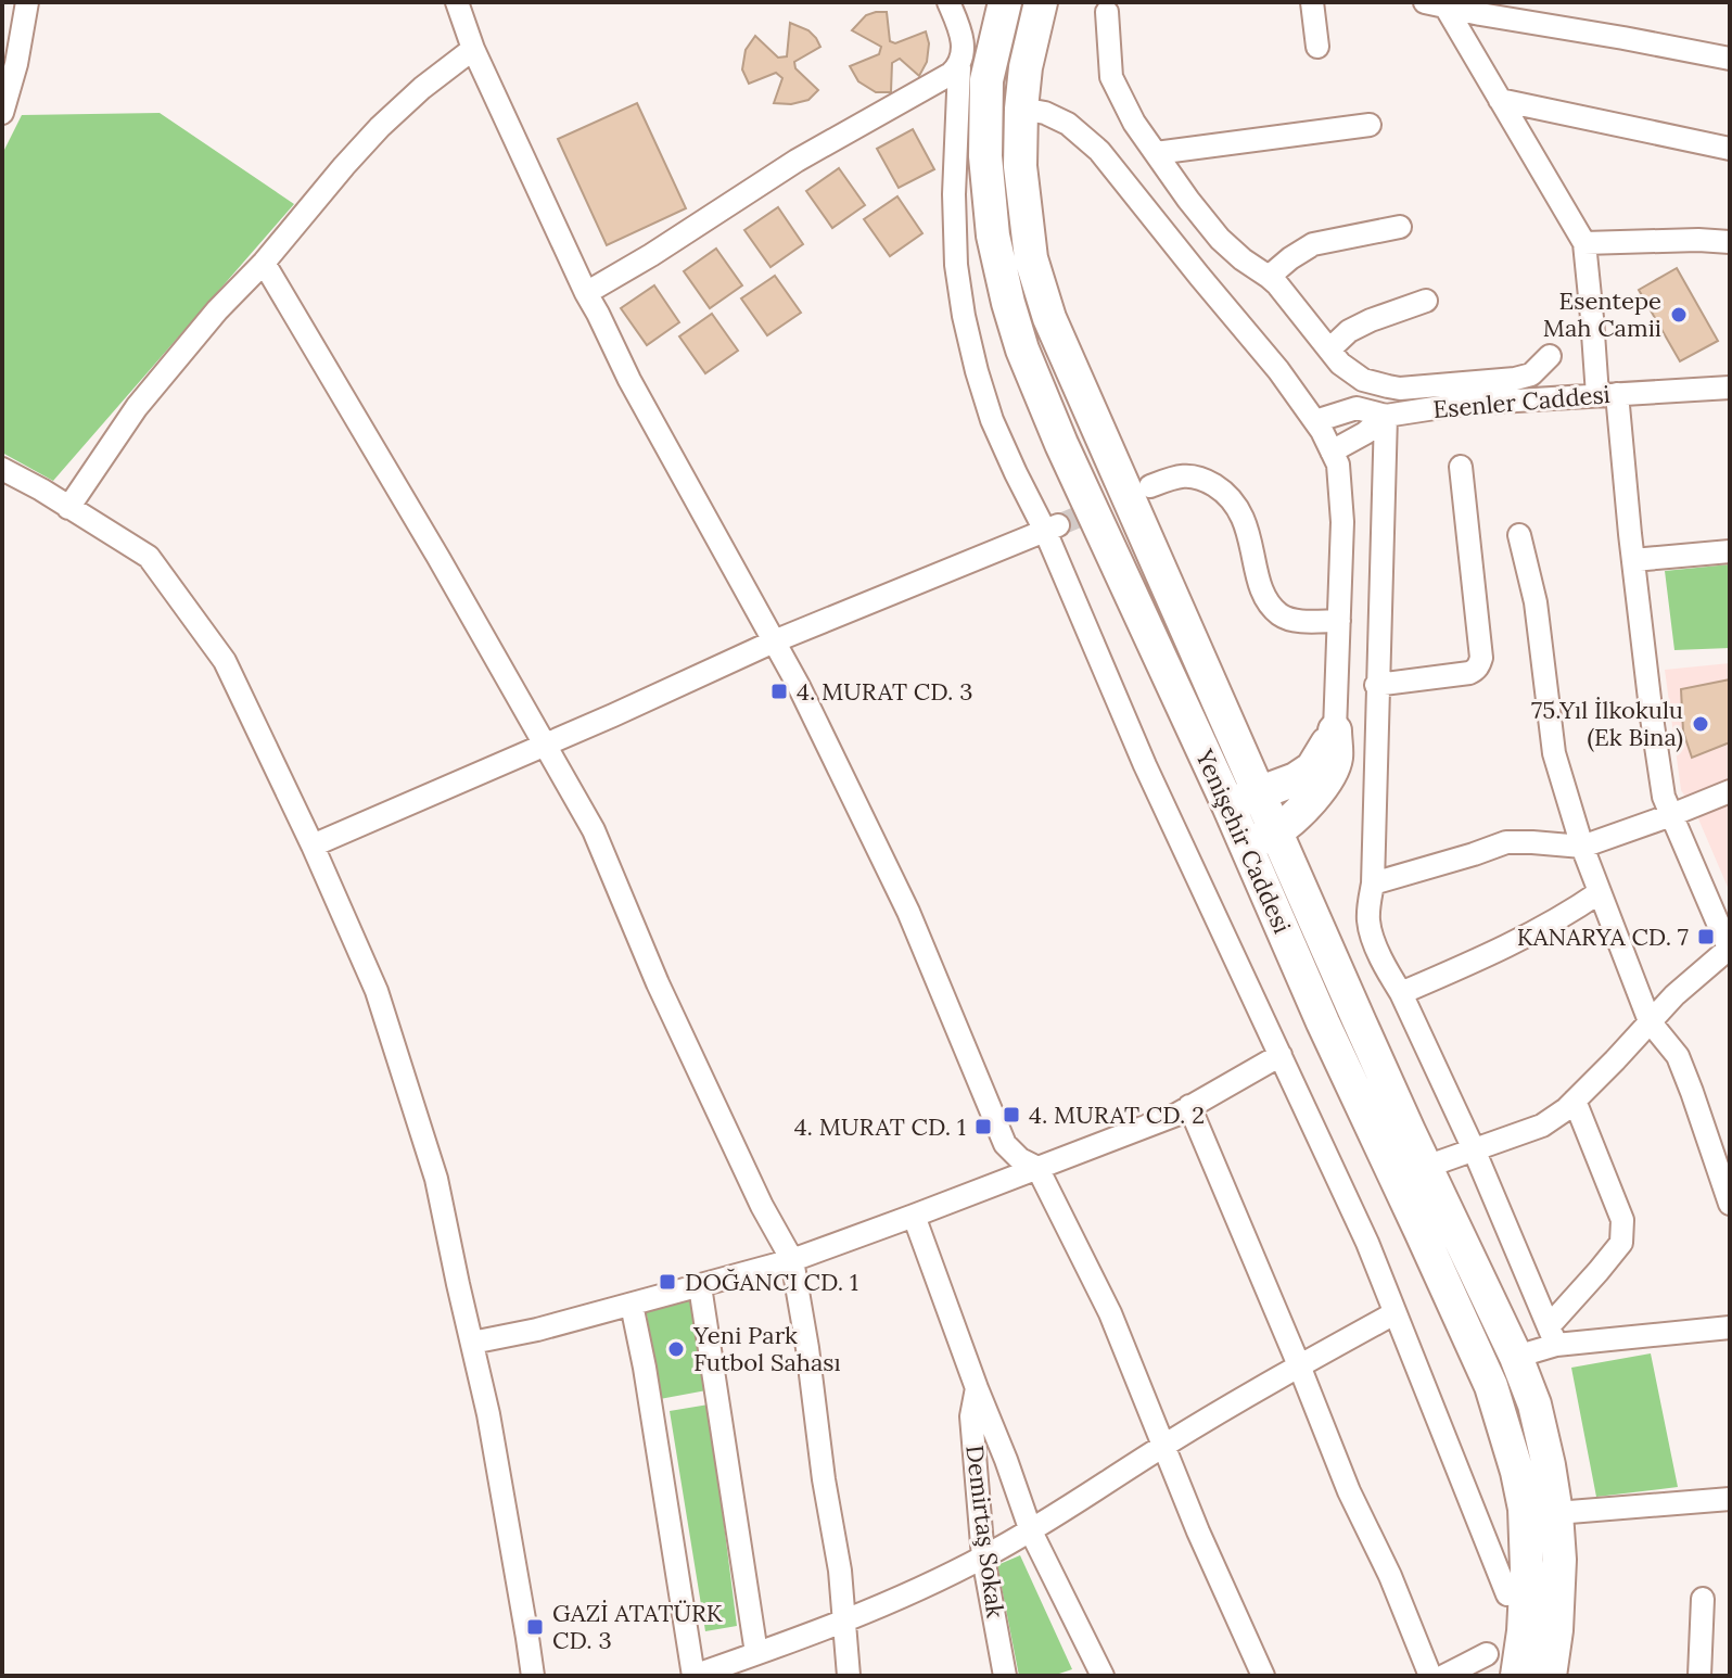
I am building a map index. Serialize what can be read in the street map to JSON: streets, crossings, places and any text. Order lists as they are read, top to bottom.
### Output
{
  "streets": {
    "highway": ["Yenişehir Caddesi"],
    "street": ["Esenler Caddesi", "Demirtaş Sokak"]
  },
  "places": {
    "other": ["Esentepe Mah Camii", "75.Yıl İlkokulu (Ek Bina)", "Yeni Park Futbol Sahası"],
    "transit": [
      "4. MURAT CD. 3",
      "KANARYA CD. 7",
      "4. MURAT CD. 2",
      "4. MURAT CD. 1",
      "DOĞANCI CD. 1",
      "GAZİ ATATÜRK CD. 3"
    ]
  }
}
